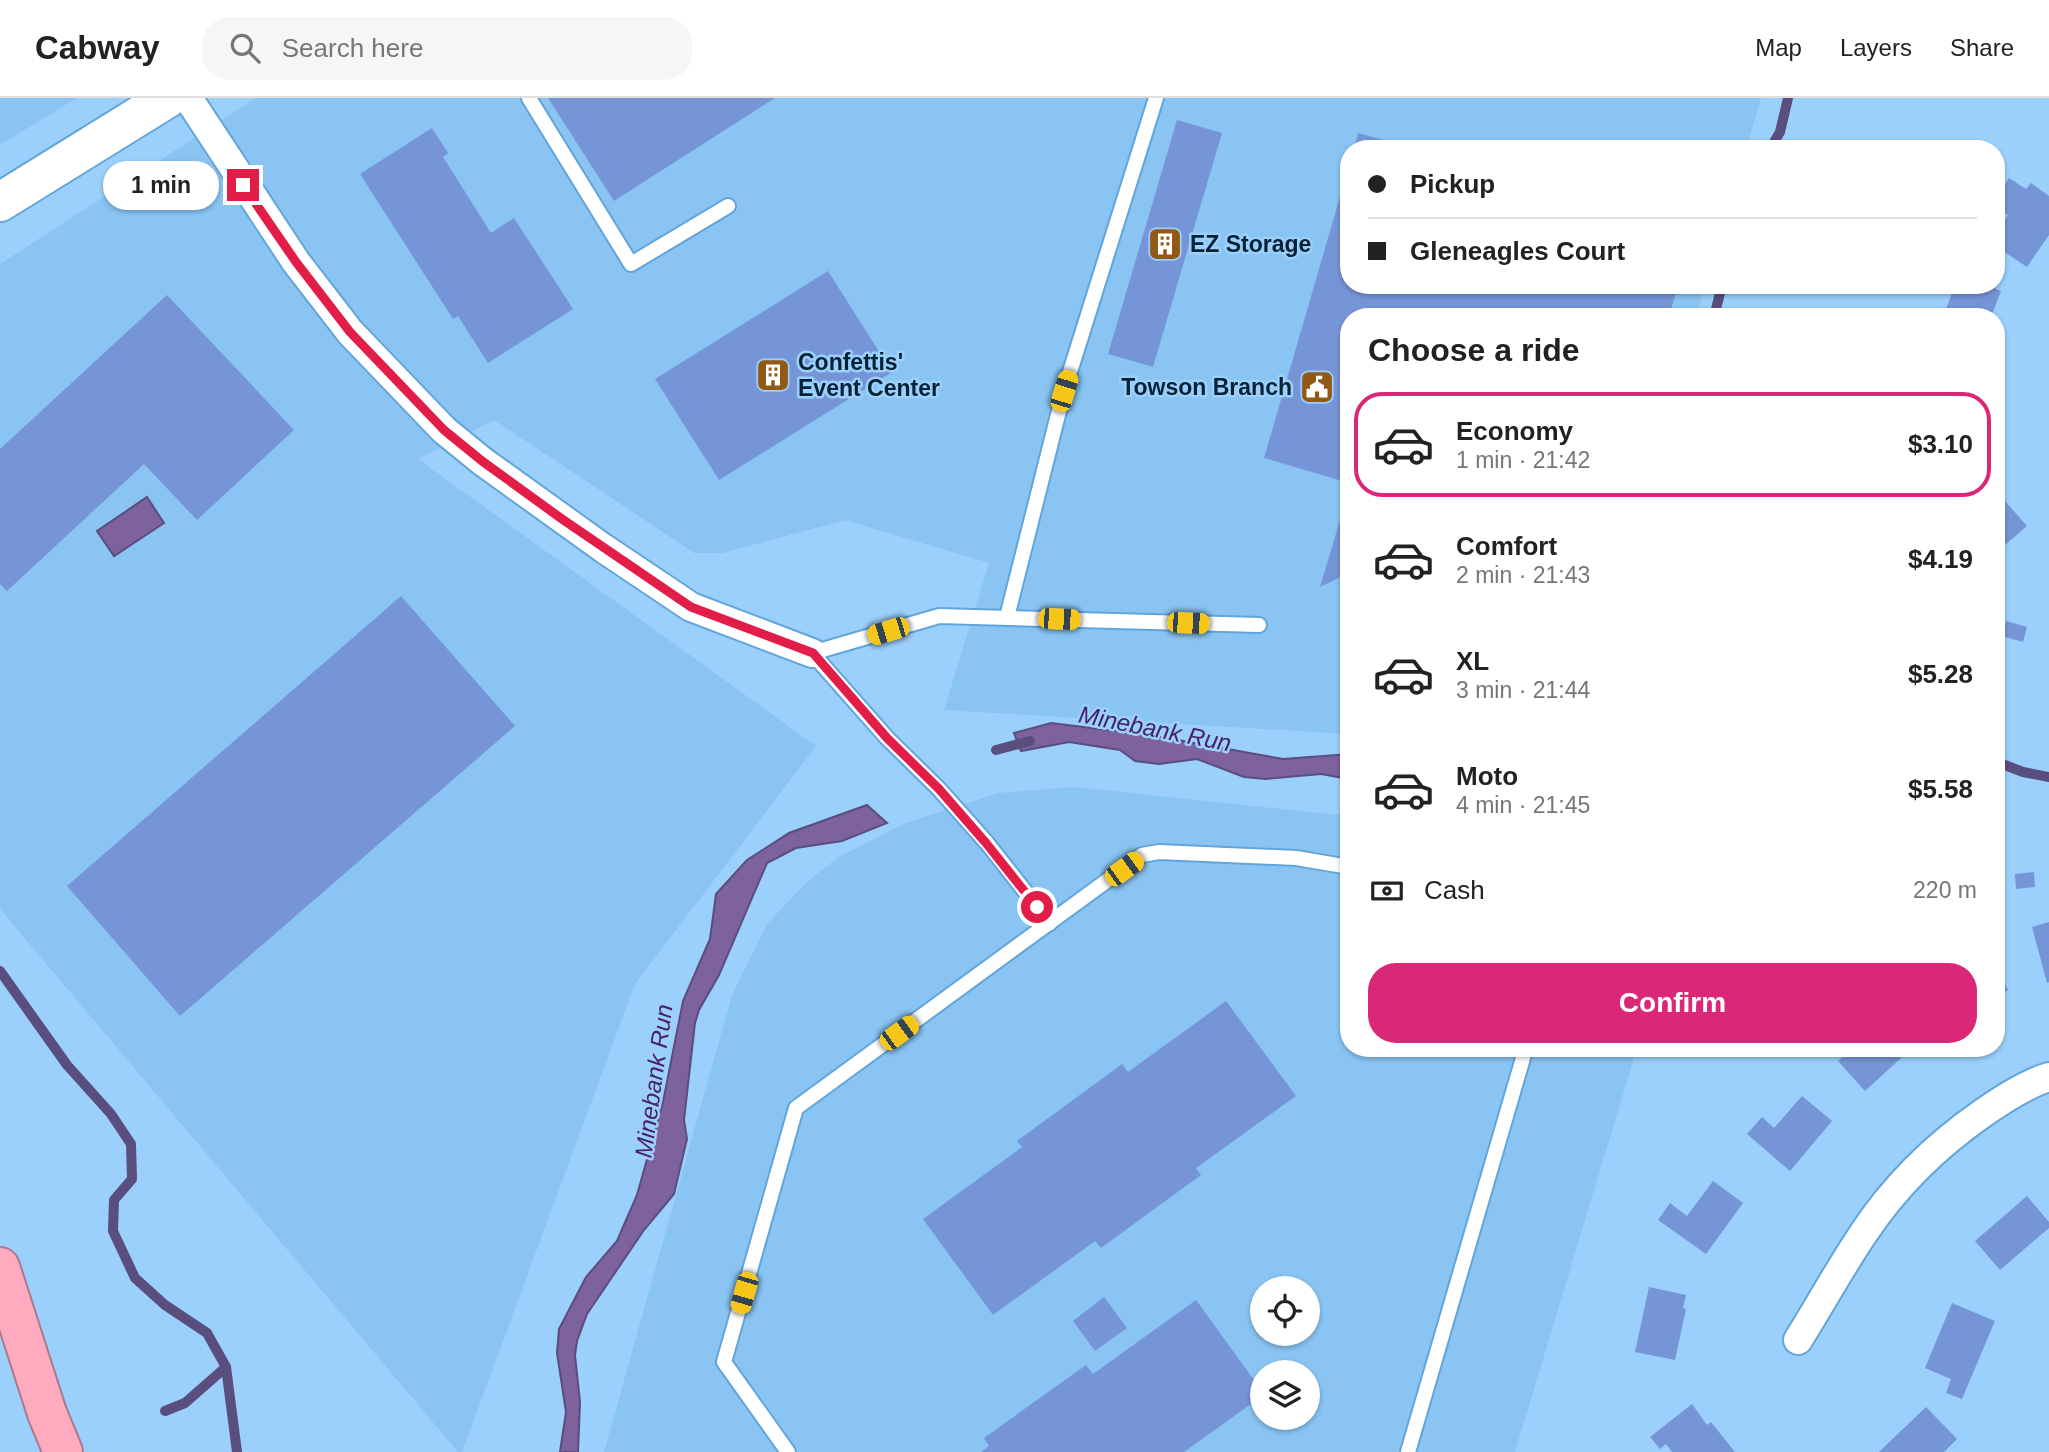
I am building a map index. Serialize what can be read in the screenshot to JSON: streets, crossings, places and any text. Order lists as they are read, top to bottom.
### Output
{
  "water": ["Minebank Run"],
  "places": {
    "building": ["EZ Storage", "Confettis' Event Center"],
    "public building": ["Towson Branch"]
  },
  "page": {
    "header": "Cabway",
    "search": "Search here",
    "nav": ["Map", "Layers", "Share"],
    "banner": ["Pickup", "Gleneagles Court"],
    "bubble": "1 min",
    "heading": "Choose a ride",
    "list": [
      {
        "name": "Economy",
        "note": "1 min · 21:42",
        "value": "$3.10"
      },
      {
        "name": "Comfort",
        "note": "2 min · 21:43",
        "value": "$4.19"
      },
      {
        "name": "XL",
        "note": "3 min · 21:44",
        "value": "$5.28"
      },
      {
        "name": "Moto",
        "note": "4 min · 21:45",
        "value": "$5.58"
      }
    ],
    "pay": ["Cash", "220 m"],
    "buttons": "Confirm"
  }
}
